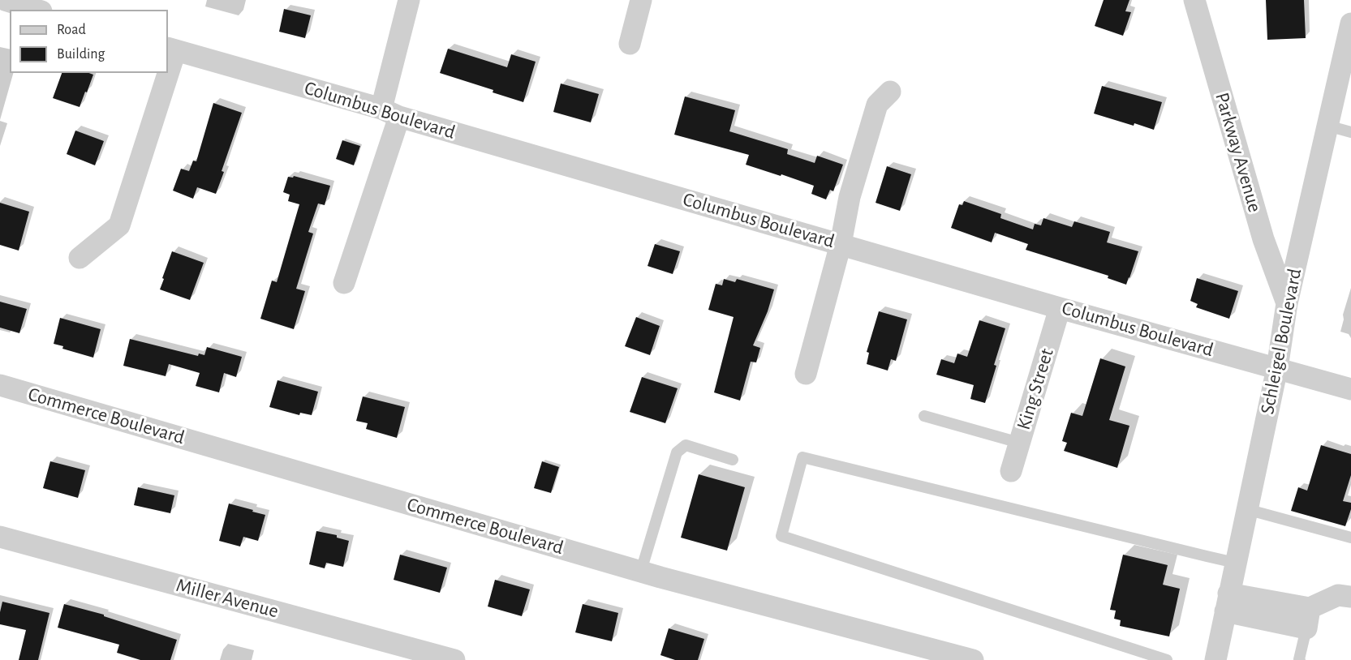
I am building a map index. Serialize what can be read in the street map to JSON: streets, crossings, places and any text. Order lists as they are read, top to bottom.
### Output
{
  "streets": {
    "street": [
      "Columbus Boulevard",
      "Parkway Avenue",
      "Schleigel Boulevard",
      "King Street",
      "Commerce Boulevard",
      "Miller Avenue"
    ]
  },
  "crossings": [
    ["Columbus Boulevard", "Schleigel Boulevard"],
    ["Columbus Boulevard", "King Street"],
    ["Parkway Avenue", "Schleigel Boulevard"]
  ],
  "legend": ["Road", "Building"]
}
